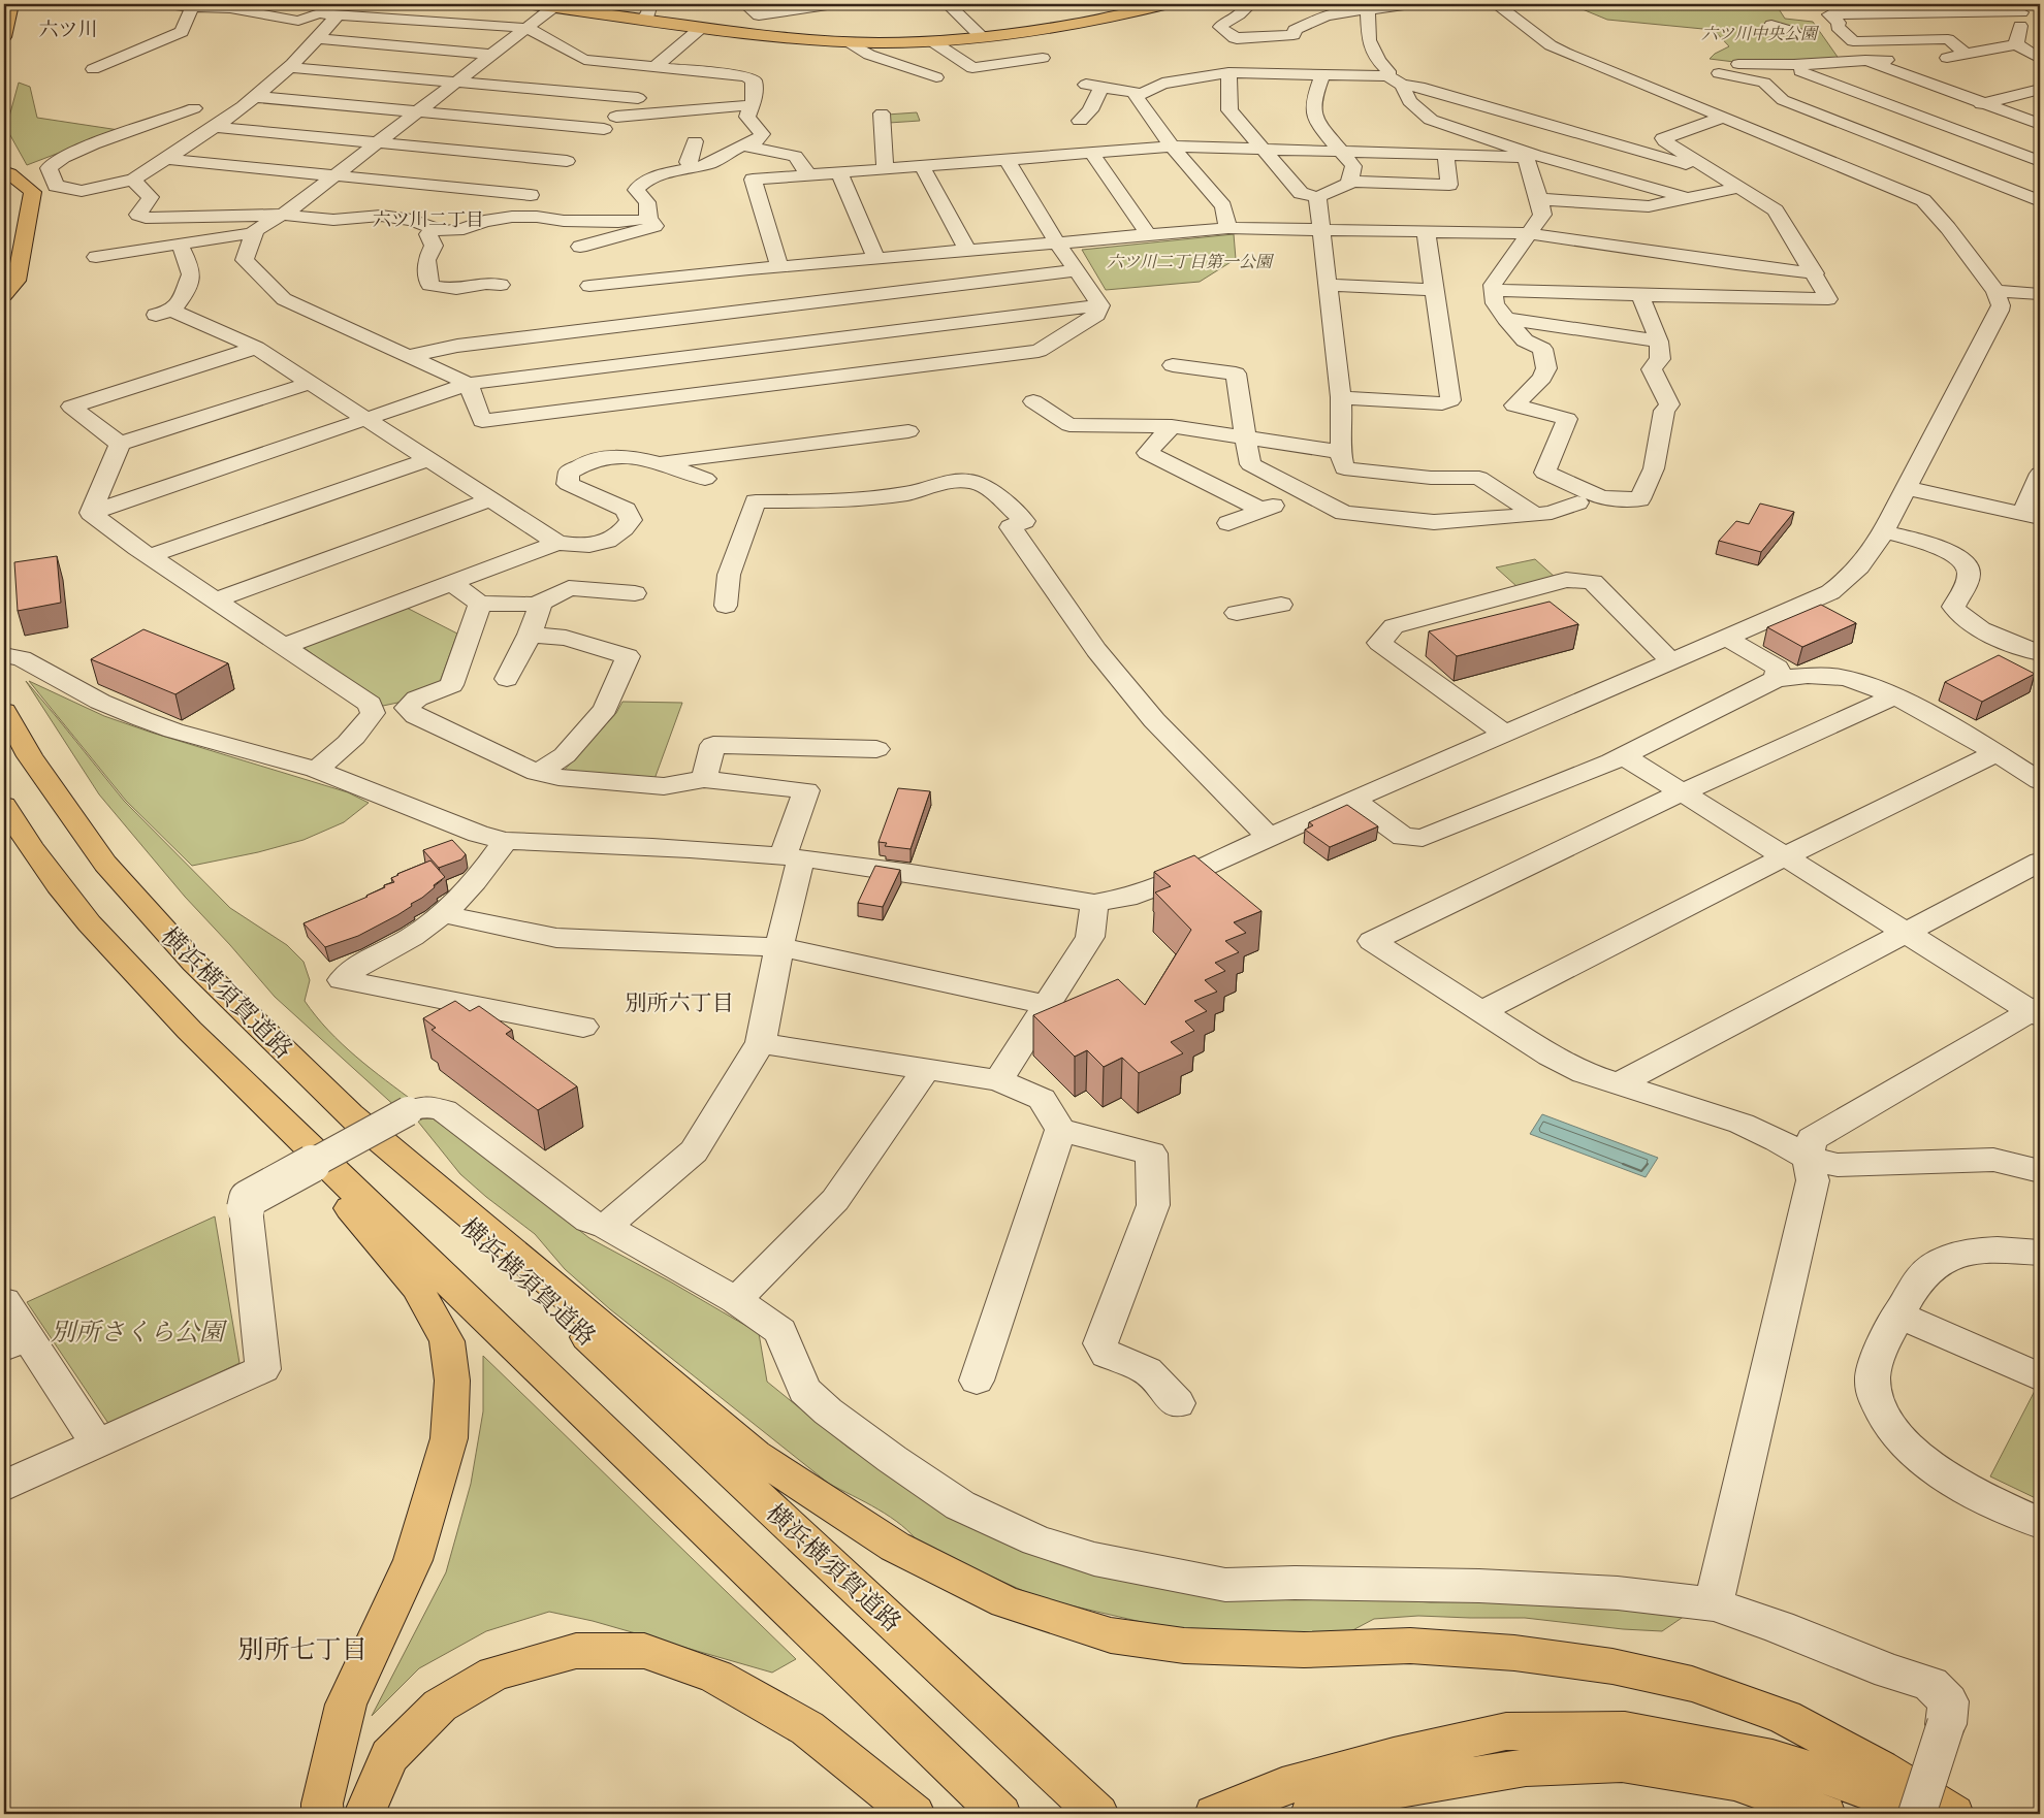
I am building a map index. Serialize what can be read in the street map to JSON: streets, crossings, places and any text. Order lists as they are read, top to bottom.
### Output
{
  "streets": {
    "main road": ["横浜横須賀道路"]
  },
  "districts": [
    "六ツ川",
    "六ツ川二丁目",
    "別所六丁目",
    "別所七丁目"
  ],
  "parks": ["六ツ川中央公園", "六ツ川二丁目第一公園", "別所さくら公園"]
}
